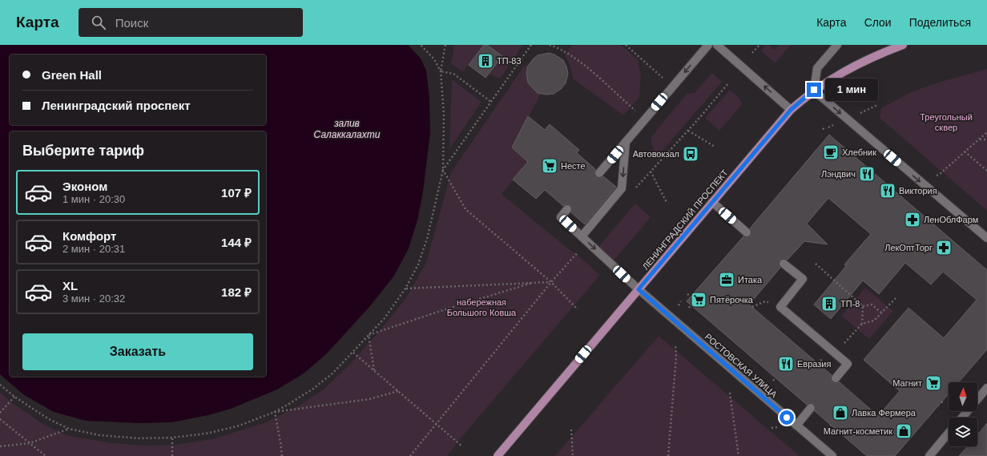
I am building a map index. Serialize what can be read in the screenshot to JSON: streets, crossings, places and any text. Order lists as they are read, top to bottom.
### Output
{
  "streets": {
    "main road": ["ЛЕНИНГРАДСКИЙ ПРОСПЕКТ"],
    "street": ["РОСТОВСКАЯ УЛИЦА"]
  },
  "crossings": [
    ["ЛЕНИНГРАДСКИЙ ПРОСПЕКТ", "РОСТОВСКАЯ УЛИЦА"]
  ],
  "water": ["залив Салаккалахти"],
  "parks": ["Треугольный сквер", "набережная Большого Ковша"],
  "places": {
    "building": ["ТП-83", "ТП-8"],
    "cafe": ["Хлебник"],
    "bus stop": ["Автовокзал"],
    "supermarket": ["Несте", "Пятёрочка", "Магнит"],
    "restaurant": ["Лэндвич", "Виктория", "Евразия"],
    "pharmacy": ["ЛенОблФарм", "ЛекОптТорг"],
    "office": ["Итака"],
    "shop": ["Лавка Фермера", "Магнит-косметик"]
  },
  "north": "top",
  "page": {
    "header": "Карта",
    "search": "Поиск",
    "nav": ["Карта", "Слои", "Поделиться"],
    "banner": ["Green Hall", "Ленинградский проспект"],
    "bubble": "1 мин",
    "heading": "Выберите тариф",
    "list": [
      {
        "name": "Эконом",
        "note": "1 мин · 20:30",
        "value": "107 ₽"
      },
      {
        "name": "Комфорт",
        "note": "2 мин · 20:31",
        "value": "144 ₽"
      },
      {
        "name": "XL",
        "note": "3 мин · 20:32",
        "value": "182 ₽"
      }
    ],
    "buttons": "Заказать"
  }
}
